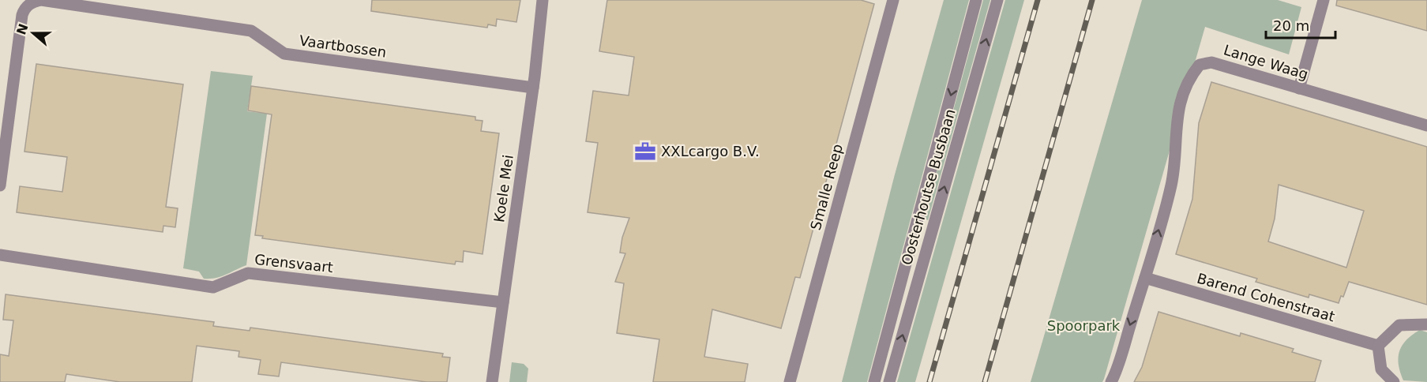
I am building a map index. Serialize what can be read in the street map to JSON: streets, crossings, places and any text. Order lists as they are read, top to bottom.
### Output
{
  "streets": {
    "street": [
      "Vaartbossen",
      "Lange Waag",
      "Smalle Reep",
      "Oosterhoutse Busbaan",
      "Koele Mei",
      "Grensvaart",
      "Barend Cohenstraat"
    ]
  },
  "crossings": [
    ["Vaartbossen", "Koele Mei"],
    ["Lange Waag", "Barend Cohenstraat"],
    ["Koele Mei", "Grensvaart"]
  ],
  "parks": ["Spoorpark"],
  "places": {
    "office": ["XXLcargo B.V."]
  },
  "scale_bar": "20 m",
  "north": "left"
}
